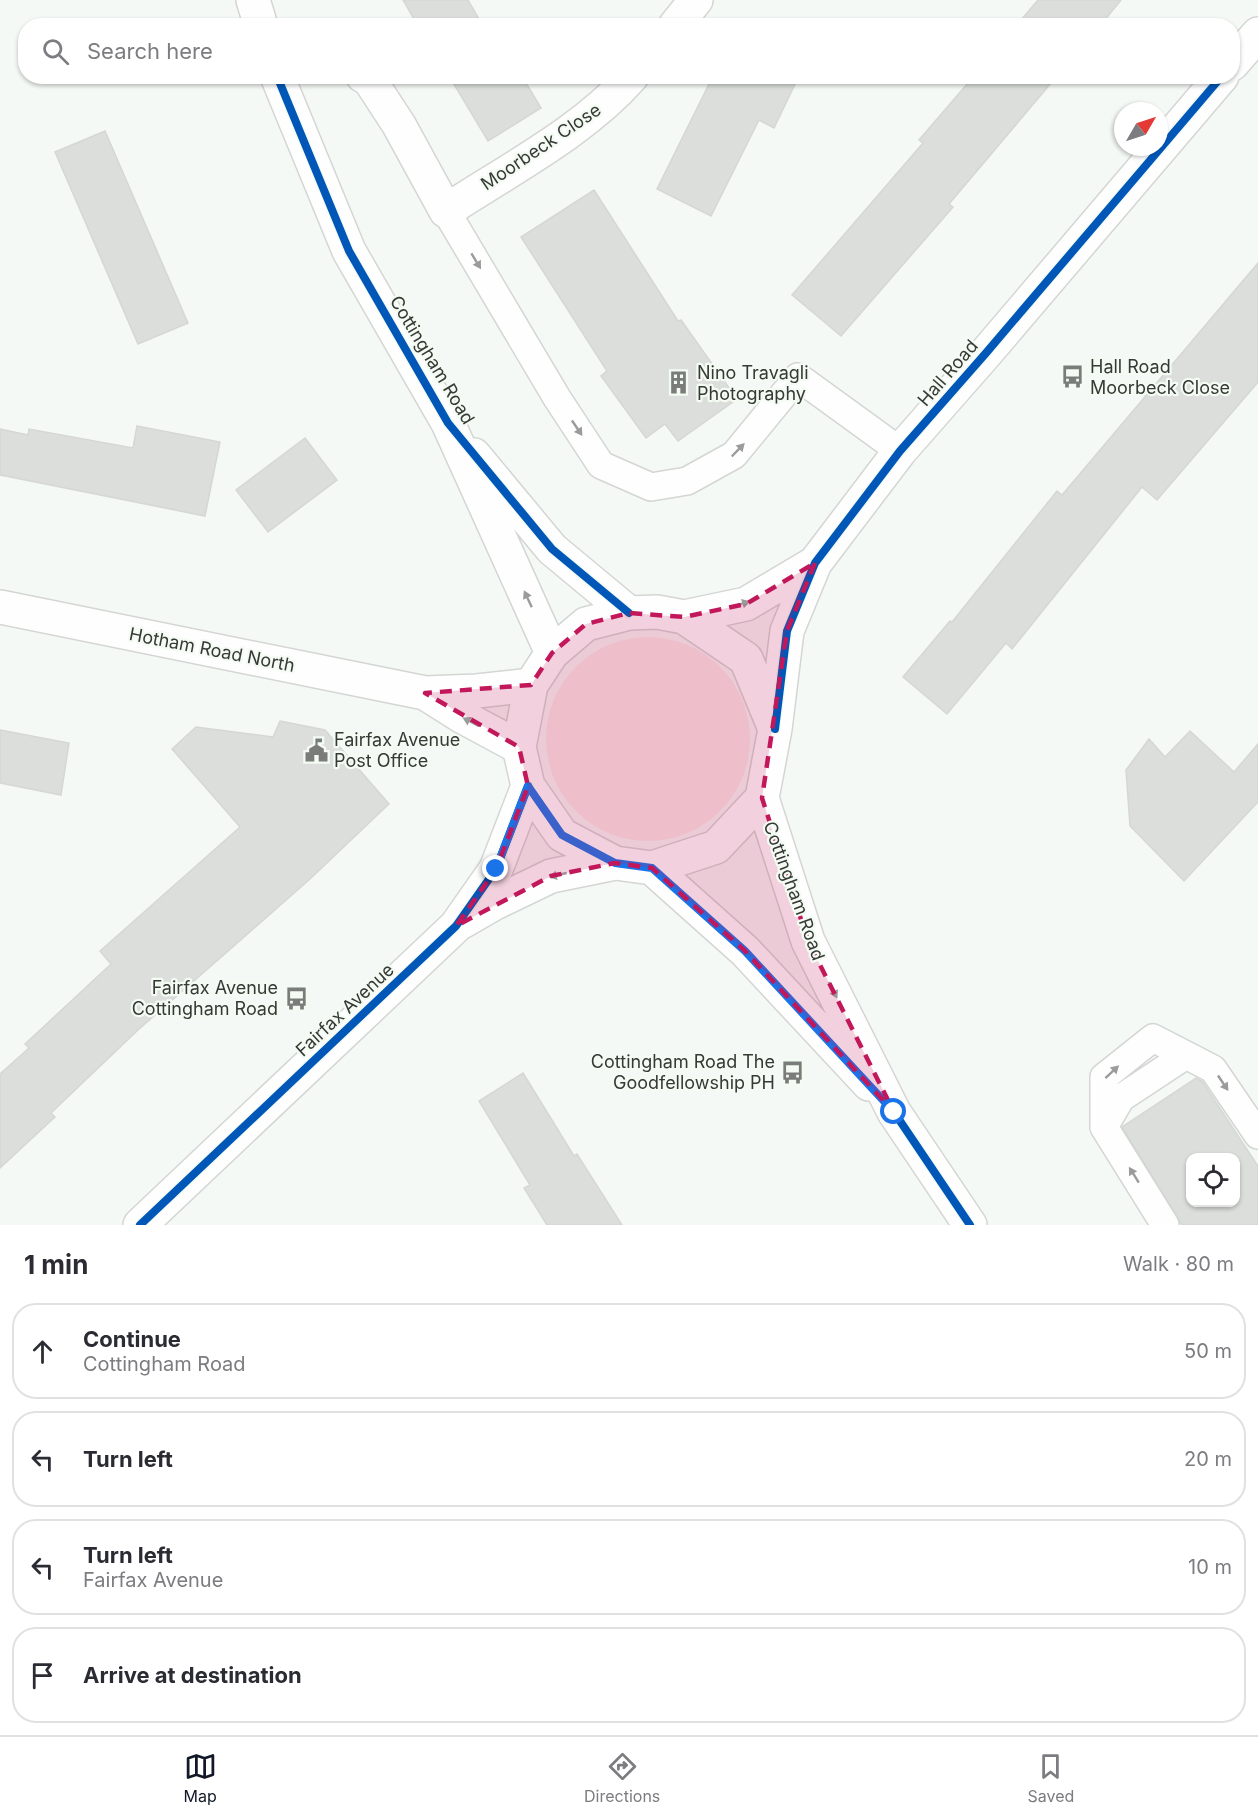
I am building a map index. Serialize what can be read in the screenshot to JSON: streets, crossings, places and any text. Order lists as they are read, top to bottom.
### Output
{
  "streets": {
    "street": [
      "Moorbeck Close",
      "Cottingham Road",
      "Hall Road",
      "Hotham Road North",
      "Fairfax Avenue"
    ]
  },
  "crossings": [
    ["Cottingham Road", "Hall Road"]
  ],
  "places": {
    "bus stop": ["Hall Road Moorbeck Close", "Fairfax Avenue Cottingham Road", "Cottingham Road The Goodfellowship PH"],
    "building": ["Nino Travagli Photography"],
    "public building": ["Fairfax Avenue Post Office"]
  },
  "north": "top right",
  "page": {
    "search": "Search here",
    "heading": ["1 min", "Walk · 80 m"],
    "list": [
      ["Continue", "Cottingham Road", "50 m"],
      ["Turn left", "20 m"],
      ["Turn left", "Fairfax Avenue", "10 m"],
      "Arrive at destination"
    ],
    "nav": ["Map", "Directions", "Saved"]
  }
}
